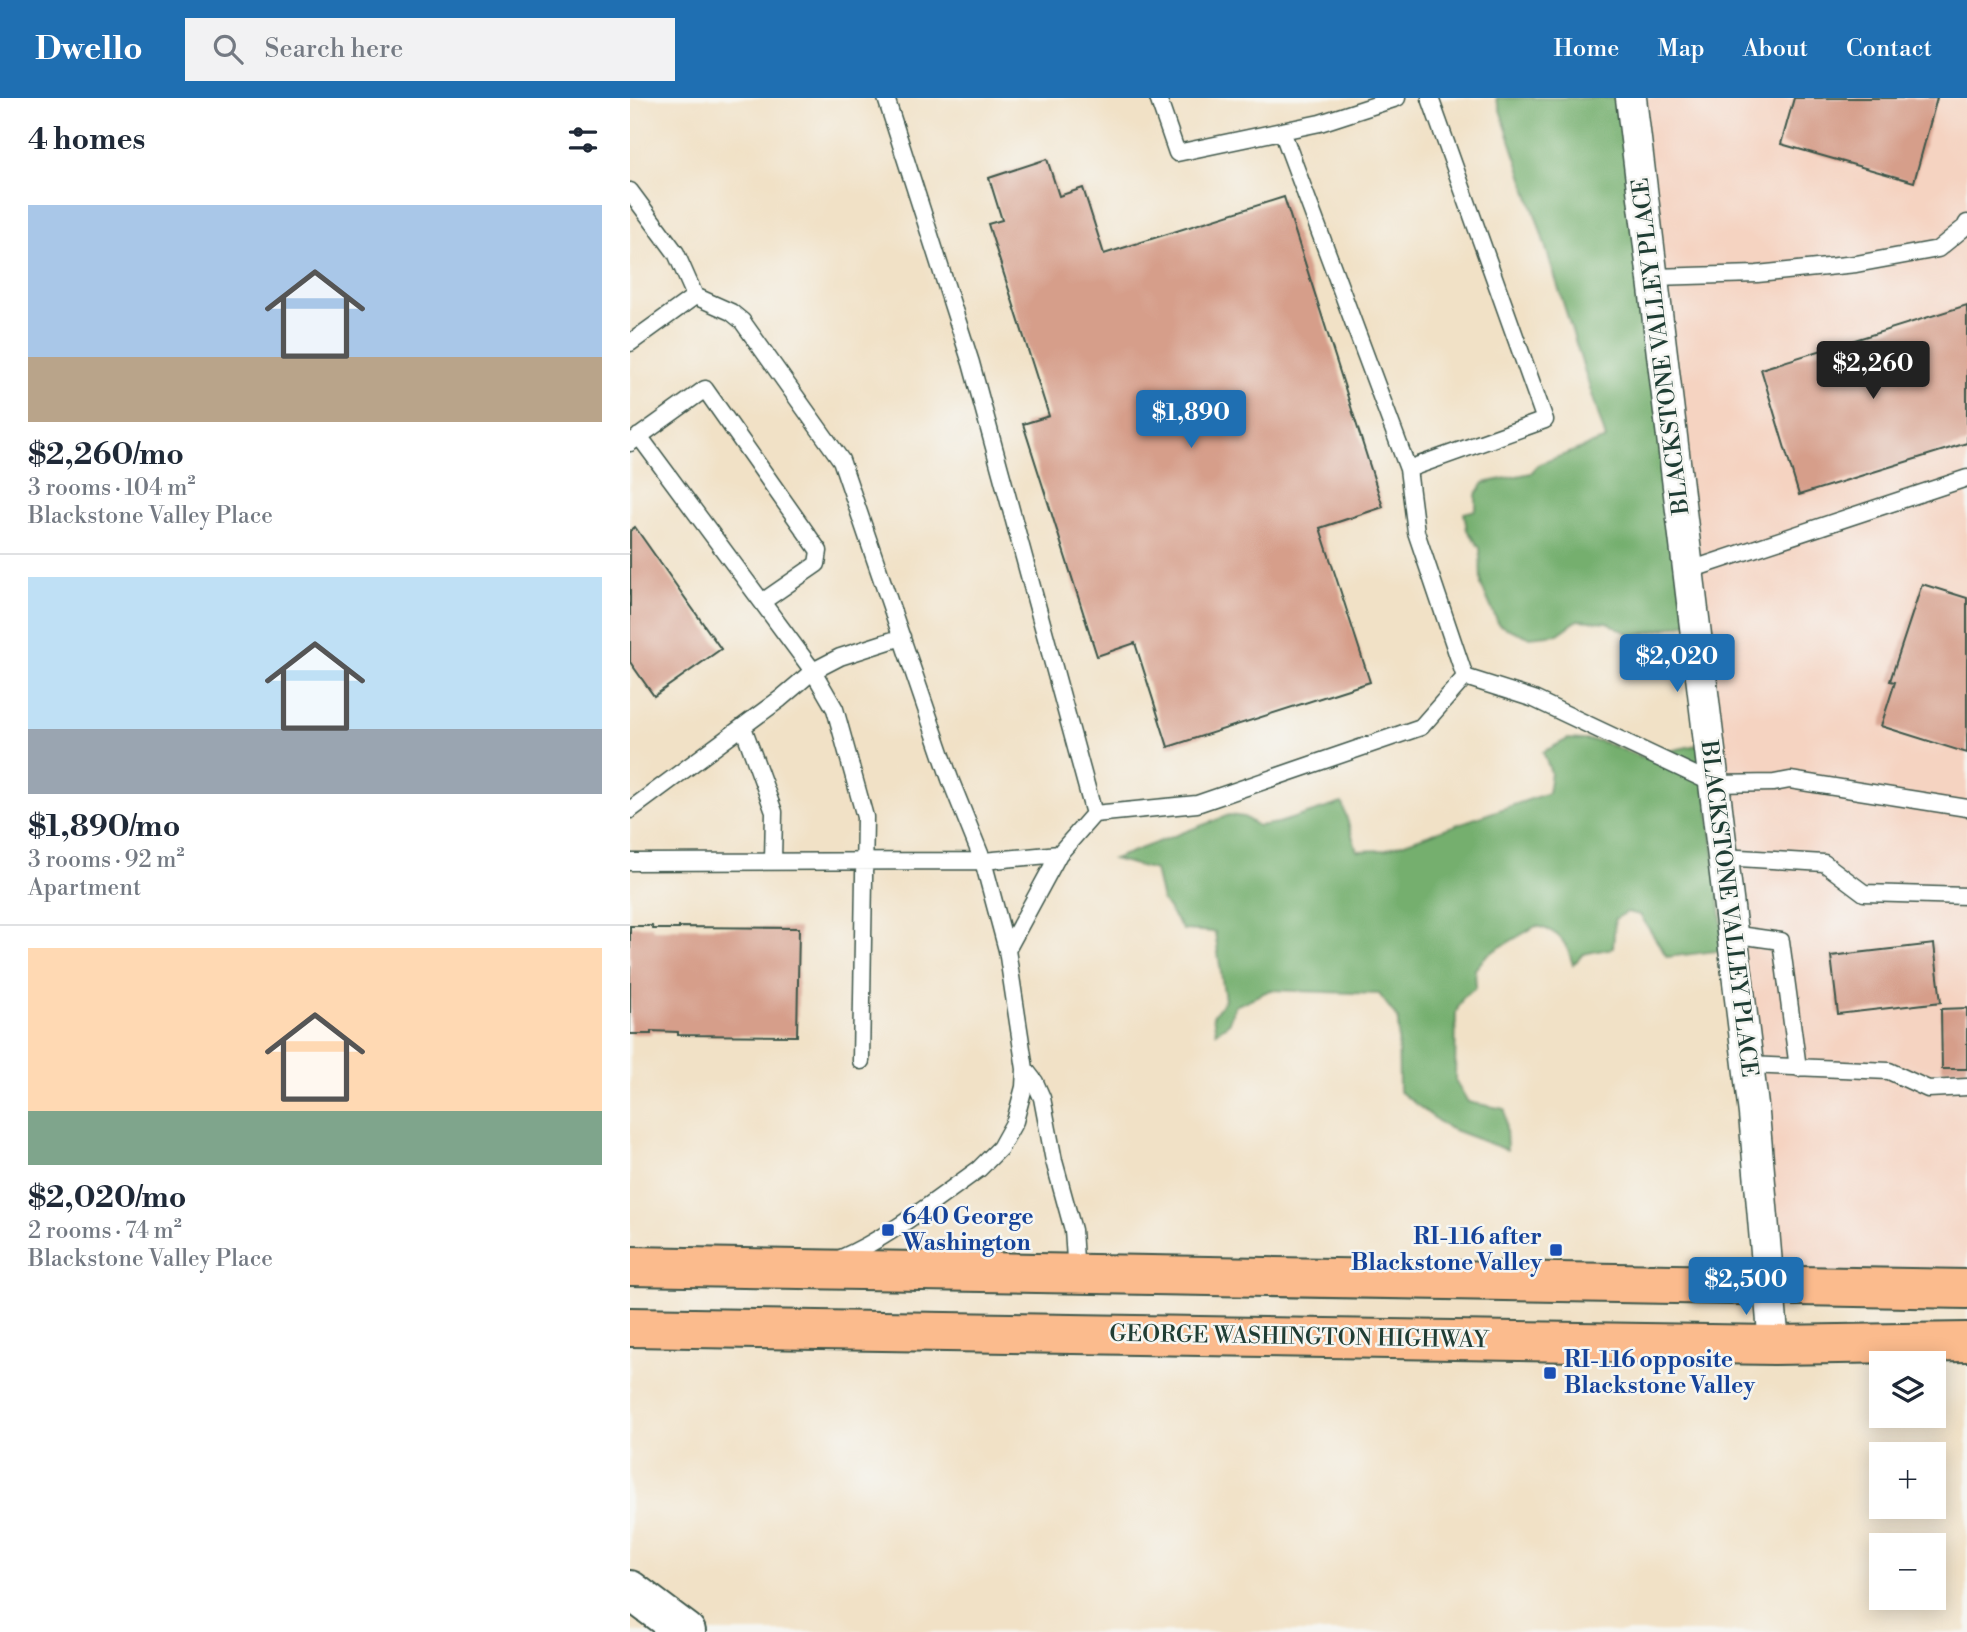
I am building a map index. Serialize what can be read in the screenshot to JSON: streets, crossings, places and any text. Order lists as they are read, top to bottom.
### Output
{
  "streets": {
    "main road": ["GEORGE WASHINGTON HIGHWAY"],
    "street": ["BLACKSTONE VALLEY PLACE"]
  },
  "crossings": [
    ["BLACKSTONE VALLEY PLACE", "GEORGE WASHINGTON HIGHWAY"]
  ],
  "places": {
    "transit": ["640 George Washington", "RI-116 after Blackstone Valley", "RI-116 opposite Blackstone Valley"]
  },
  "page": {
    "header": "Dwello",
    "search": "Search here",
    "nav": [
      "Home",
      "Map",
      "About",
      "Contact"
    ],
    "heading": "4 homes",
    "list": [
      {
        "name": "$2,260/mo",
        "note": "3 rooms · 104 m² · Blackstone Valley Place"
      },
      {
        "name": "$1,890/mo",
        "note": "3 rooms · 92 m² · Apartment"
      },
      {
        "name": "$2,020/mo",
        "note": "2 rooms · 74 m² · Blackstone Valley Place"
      }
    ],
    "price": [
      "$2,260",
      "$1,890",
      "$2,020",
      "$2,500"
    ],
    "map_buttons": ["+", "−"]
  }
}
